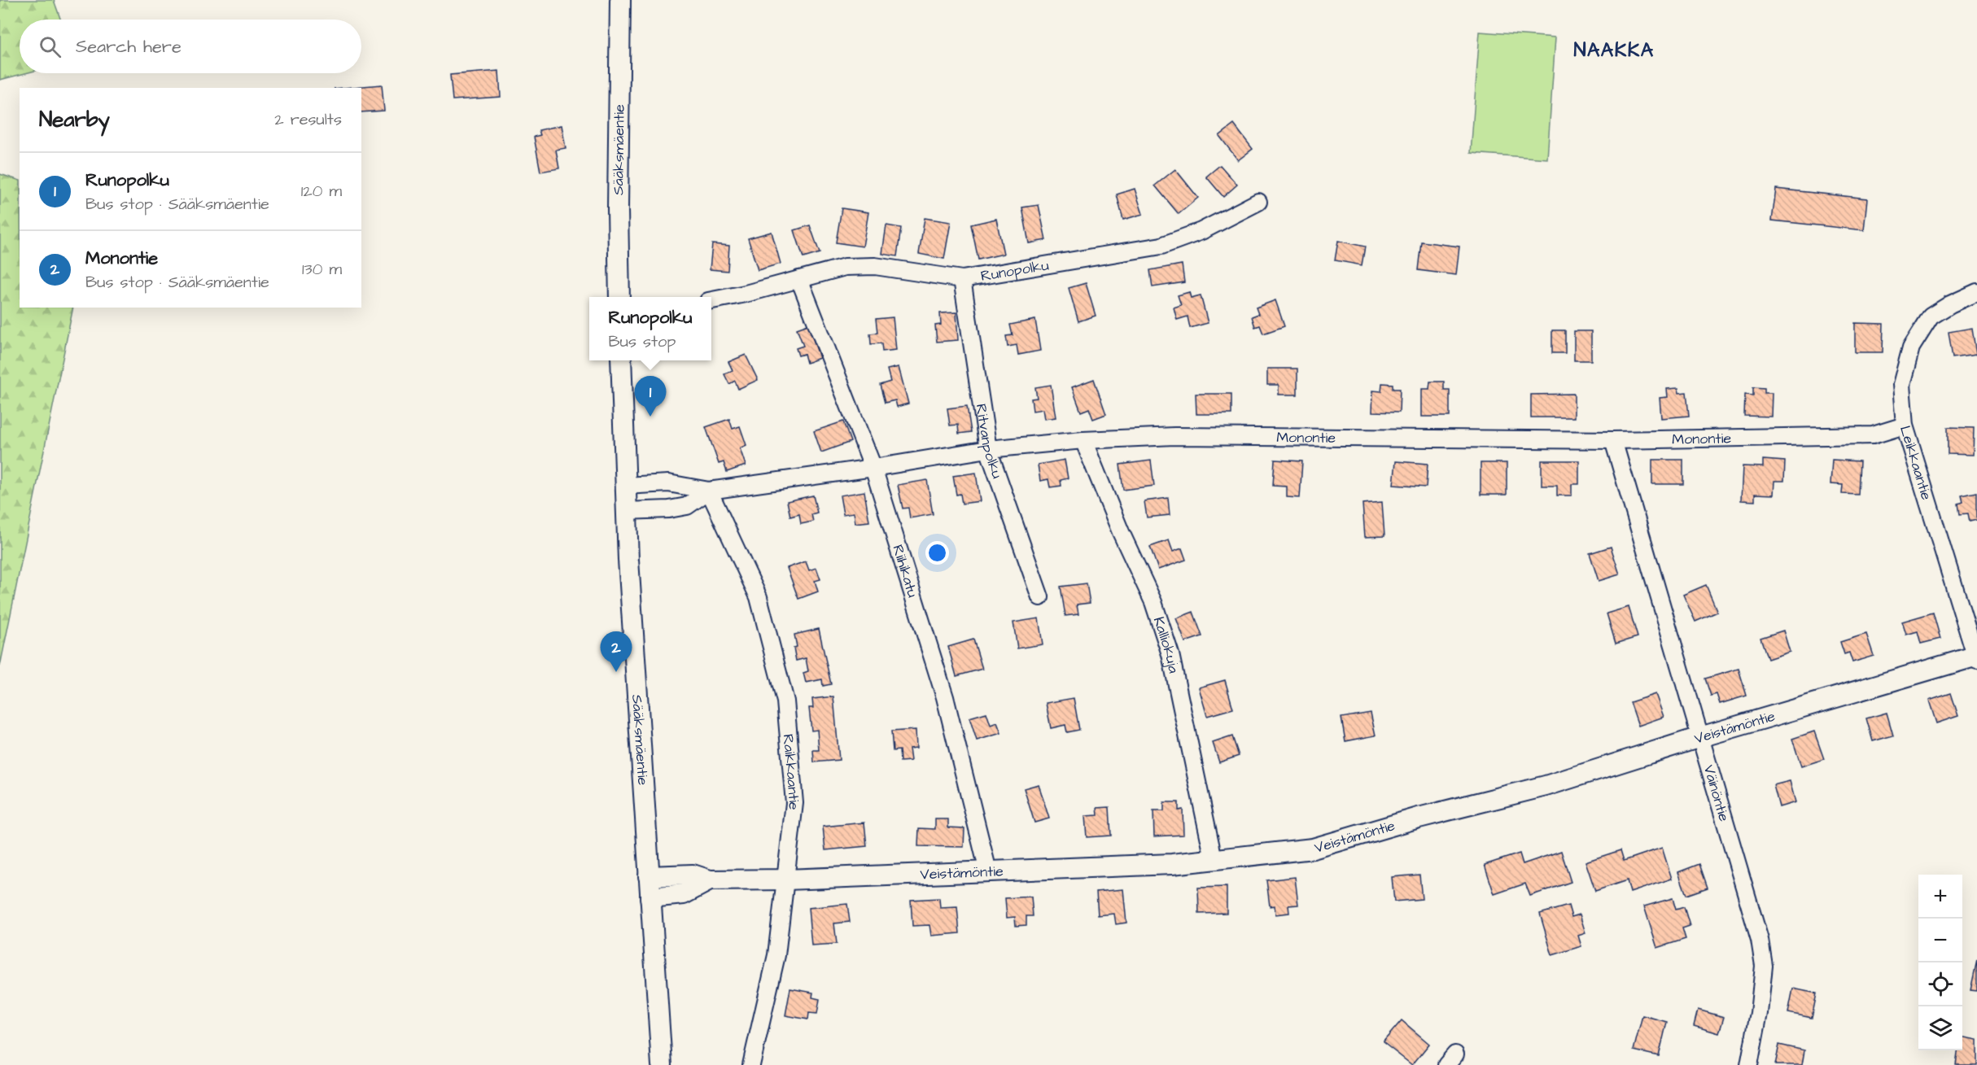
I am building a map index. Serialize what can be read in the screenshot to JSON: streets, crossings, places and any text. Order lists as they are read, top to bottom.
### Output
{
  "streets": {
    "street": [
      "Sääksmäentie",
      "Runopolku",
      "Monontie",
      "Ritvanpolku",
      "Leikkaantie",
      "Riihikatu",
      "Kalliokuja",
      "Veistämöntie",
      "Raikkaantie",
      "Väinöntie"
    ]
  },
  "crossings": [
    ["Sääksmäentie", "Monontie"],
    ["Sääksmäentie", "Veistämöntie"],
    ["Runopolku", "Ritvanpolku"],
    ["Runopolku", "Riihikatu"],
    ["Monontie", "Ritvanpolku"],
    ["Monontie", "Leikkaantie"],
    ["Monontie", "Riihikatu"],
    ["Monontie", "Kalliokuja"],
    ["Monontie", "Raikkaantie"],
    ["Monontie", "Väinöntie"],
    ["Leikkaantie", "Veistämöntie"],
    ["Riihikatu", "Veistämöntie"],
    ["Kalliokuja", "Veistämöntie"],
    ["Veistämöntie", "Raikkaantie"],
    ["Veistämöntie", "Väinöntie"]
  ],
  "districts": ["NAAKKA"],
  "page": {
    "search": "Search here",
    "heading": ["Nearby", "2 results"],
    "list": [
      {
        "mark": "1",
        "name": "Runopolku",
        "note": "Bus stop · Sääksmäentie",
        "value": "120 m"
      },
      {
        "mark": "2",
        "name": "Monontie",
        "note": "Bus stop · Sääksmäentie",
        "value": "130 m"
      }
    ],
    "popup": ["Runopolku", "Bus stop"],
    "pins": ["1", "2"],
    "map_buttons": ["+", "−"]
  }
}
